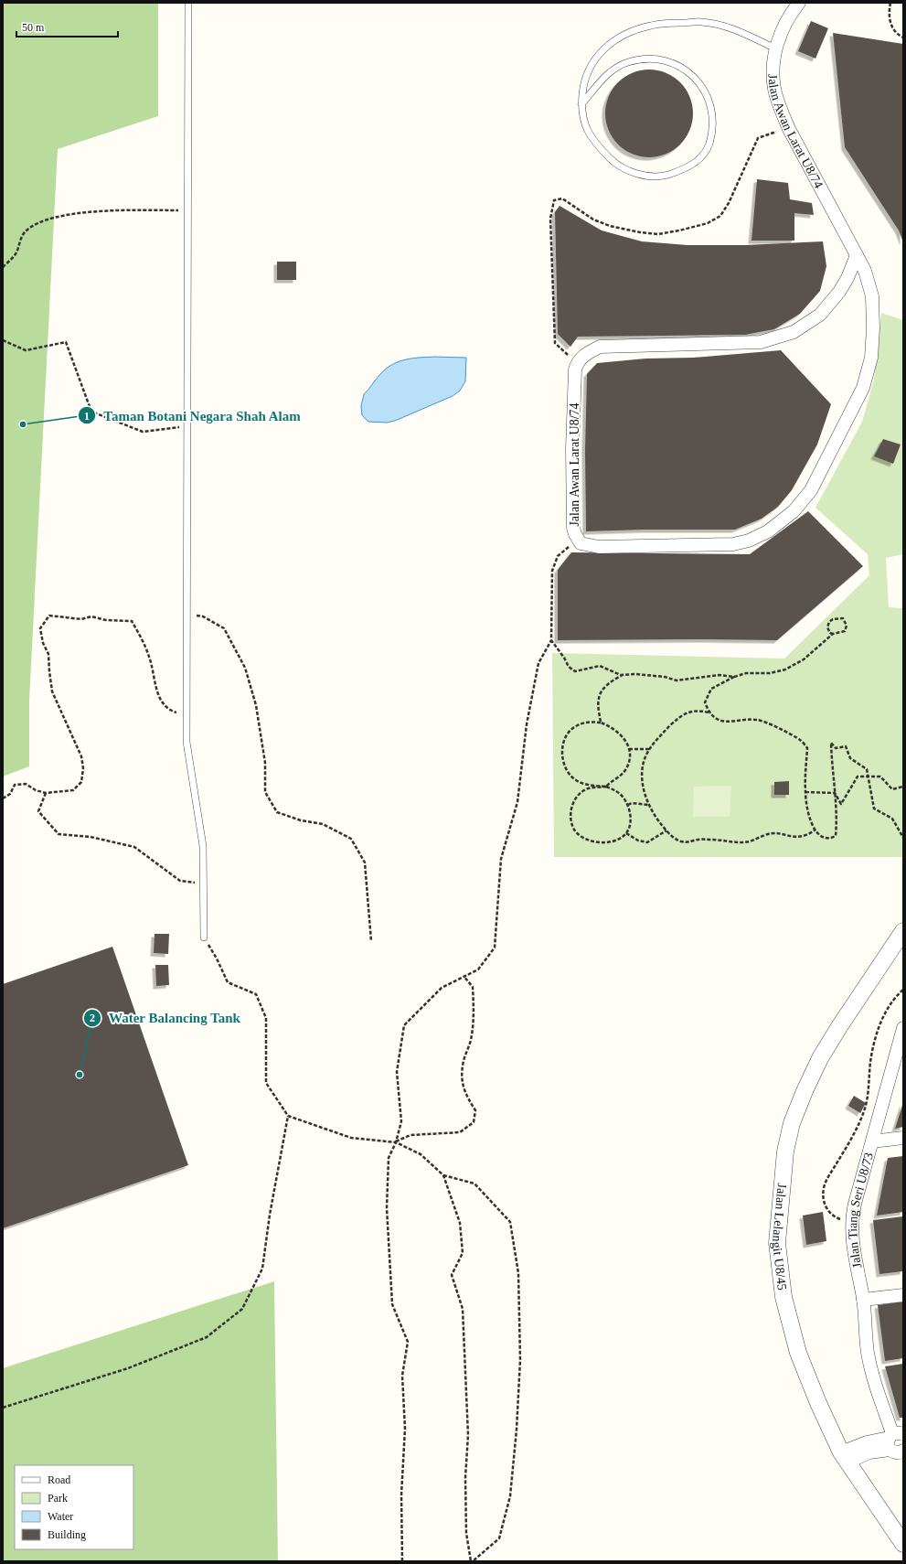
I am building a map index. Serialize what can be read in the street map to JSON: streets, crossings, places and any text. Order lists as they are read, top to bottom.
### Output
{
  "streets": {
    "street": ["Jalan Awan Larat U8/74", "Jalan Tiang Seri U8/73", "Jalan Lelangit U8/45"]
  },
  "places": ["Taman Botani Negara Shah Alam", "Water Balancing Tank"],
  "legend": [
    "Road",
    "Park",
    "Water",
    "Building"
  ],
  "scale_bar": "50 m"
}
